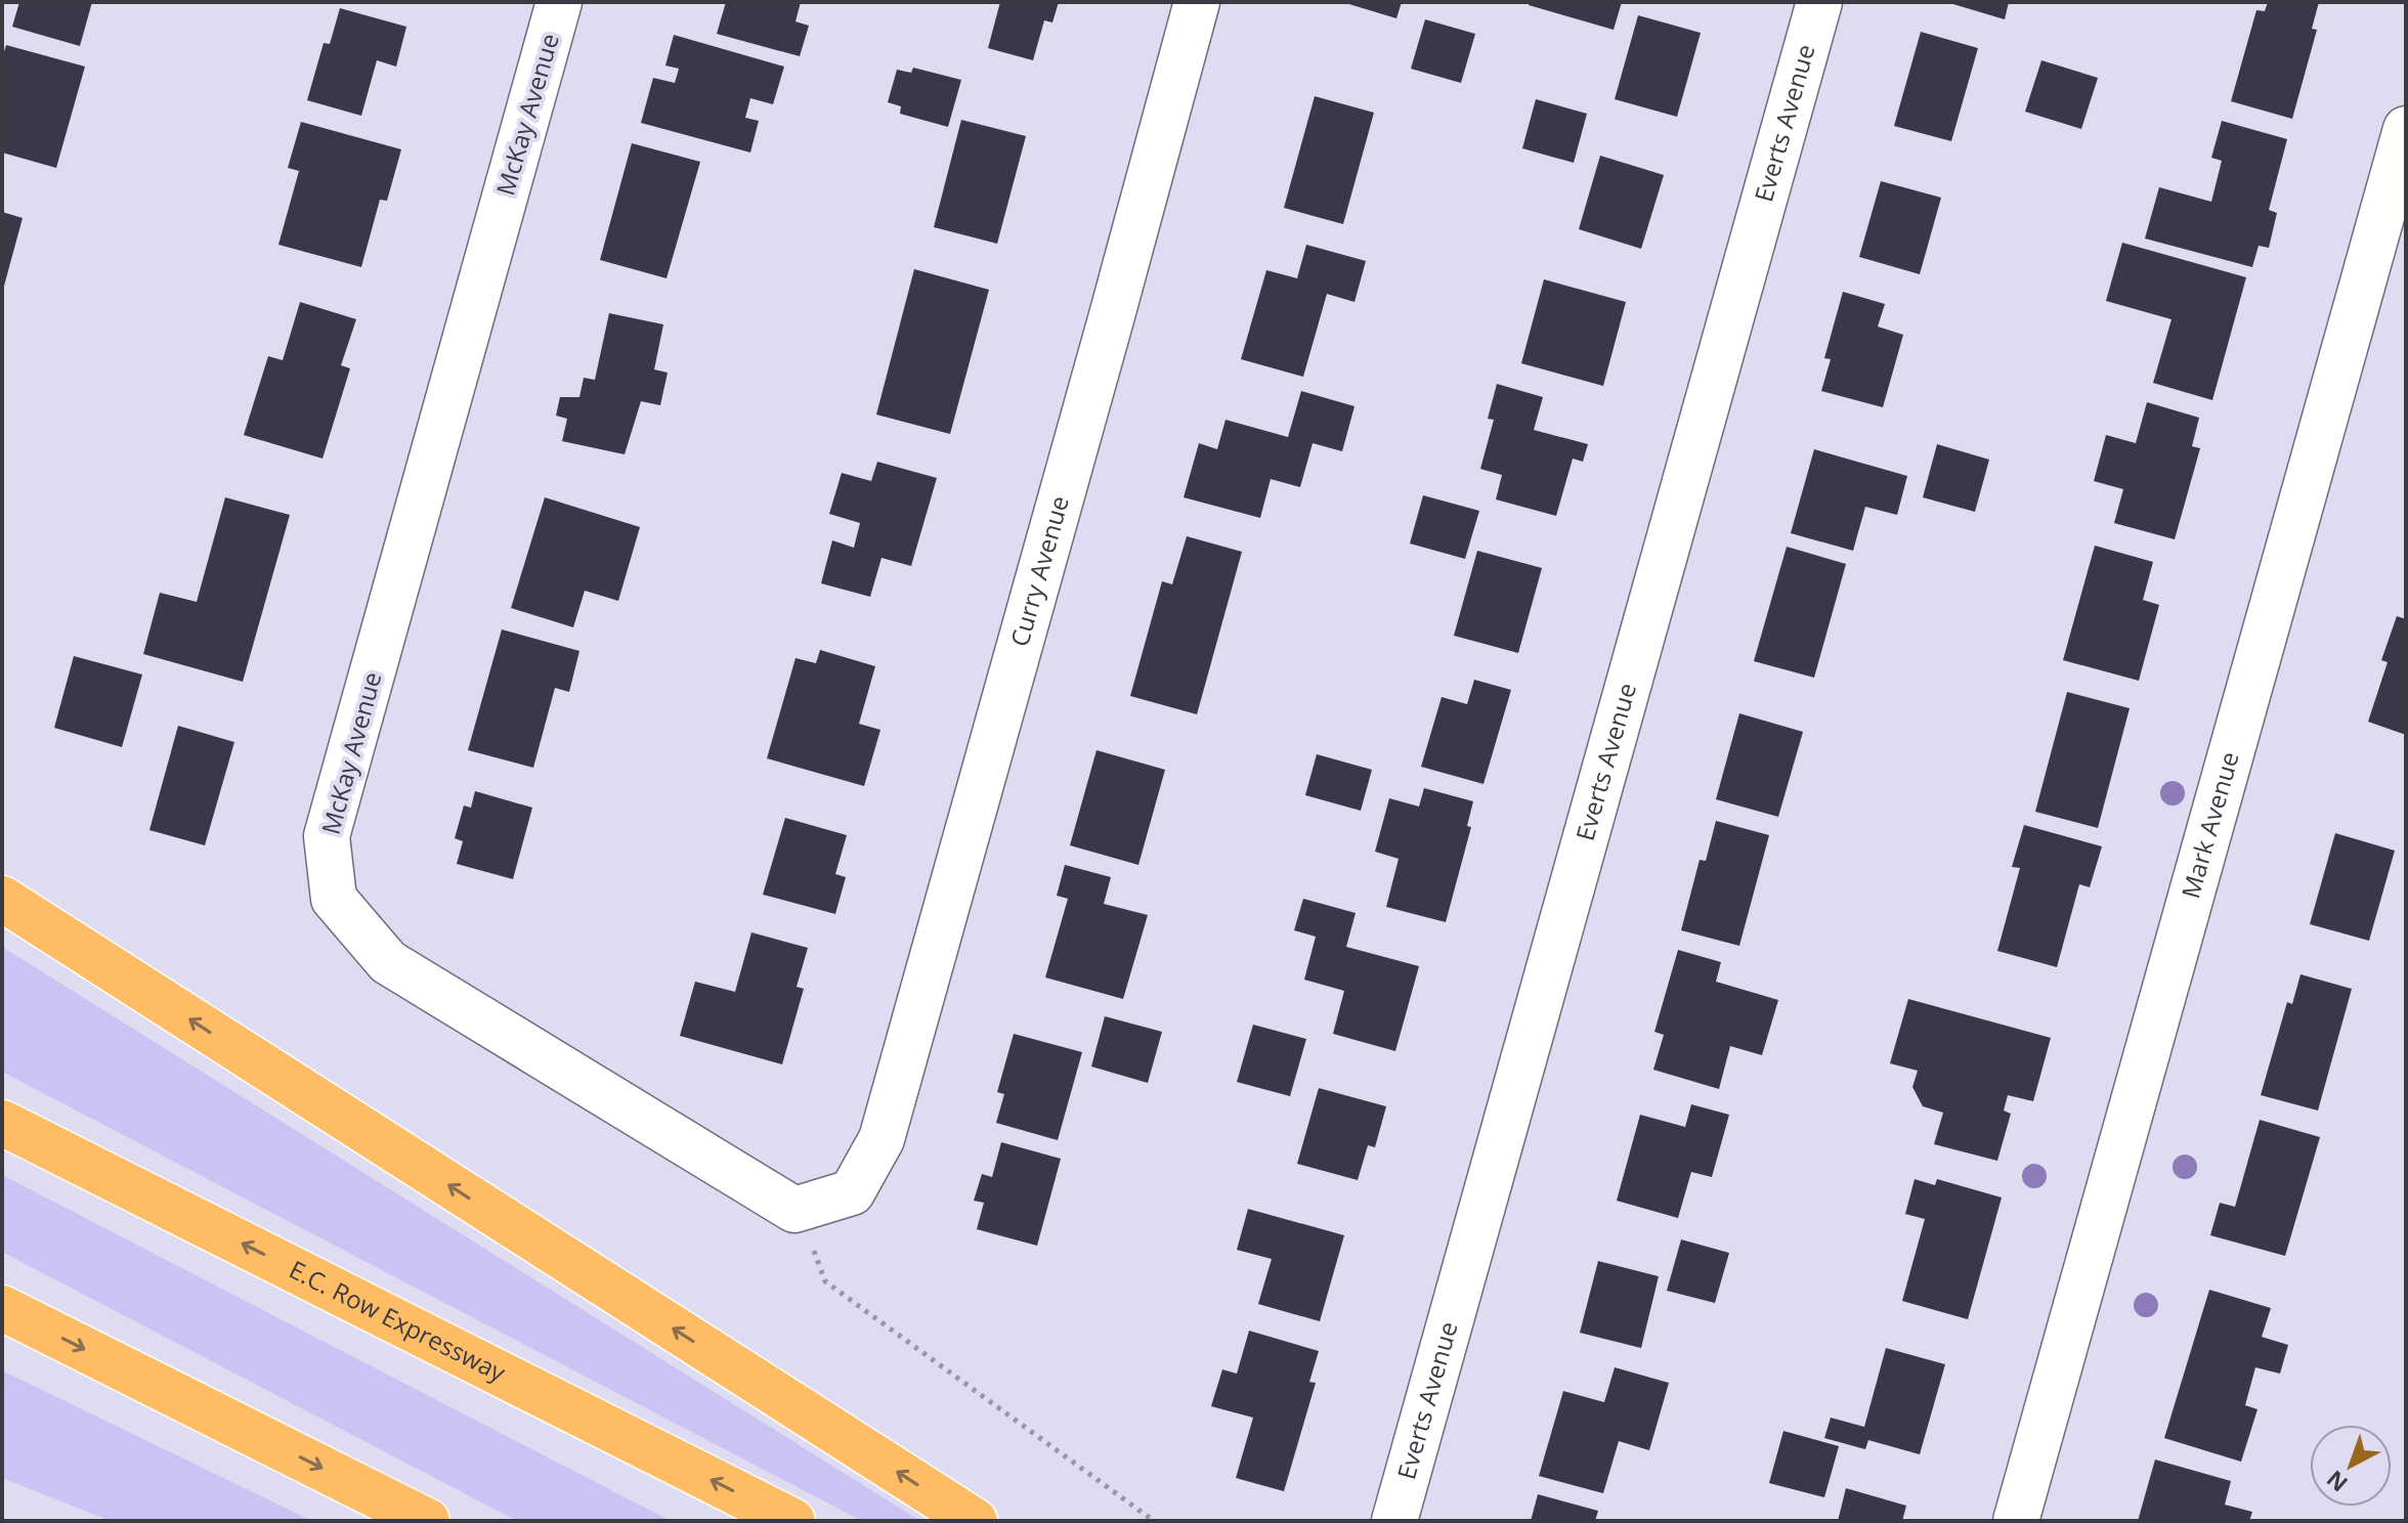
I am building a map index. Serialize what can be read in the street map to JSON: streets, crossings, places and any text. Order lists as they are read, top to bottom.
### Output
{
  "streets": {
    "highway": ["E.C. Row Expressway"],
    "street": [
      "McKay Avenue",
      "Everts Avenue",
      "Curry Avenue",
      "Mark Avenue"
    ]
  },
  "crossings": [
    ["McKay Avenue", "Curry Avenue"]
  ],
  "north": "bottom left"
}
